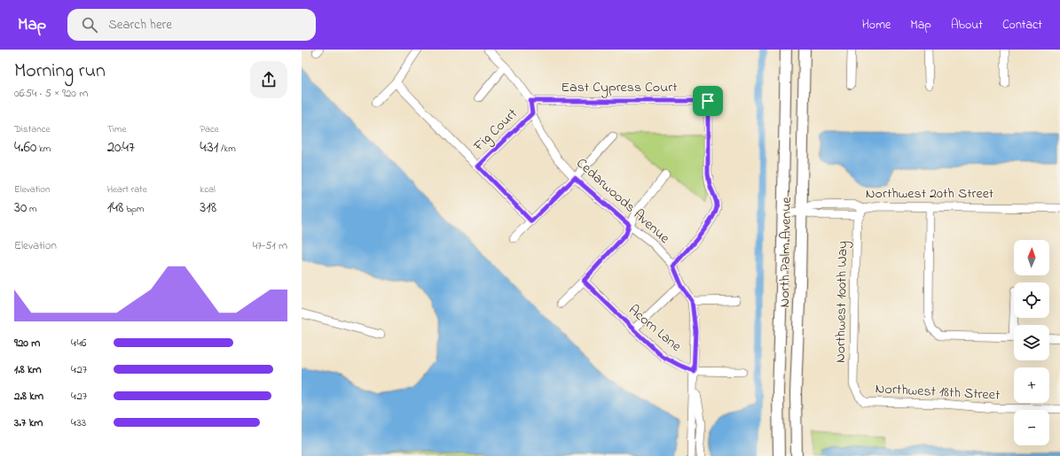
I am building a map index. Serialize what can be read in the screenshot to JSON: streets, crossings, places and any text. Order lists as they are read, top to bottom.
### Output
{
  "streets": {
    "main road": ["North Palm Avenue"],
    "street": [
      "East Cypress Court",
      "Fig Court",
      "Northwest 20th Street",
      "Cedarwoods Avenue",
      "Northwest 100th Way",
      "Acorn Lane",
      "Northwest 18th Street"
    ]
  },
  "crossings": [
    ["East Cypress Court", "Cedarwoods Avenue"],
    ["Fig Court", "Cedarwoods Avenue"],
    ["Northwest 20th Street", "North Palm Avenue"],
    ["Northwest 20th Street", "Northwest 100th Way"],
    ["Cedarwoods Avenue", "Acorn Lane"],
    ["Northwest 100th Way", "Northwest 18th Street"]
  ],
  "north": "top",
  "page": {
    "header": "Map",
    "search": "Search here",
    "nav": [
      "Home",
      "Map",
      "About",
      "Contact"
    ],
    "heading": ["Morning run", "06:54 · 5 × 920 m"],
    "stats": [
      ["Distance", "4.60 km"],
      ["Time", "20:47"],
      ["Pace", "4:31 /km"],
      ["Elevation", "30 m"],
      ["Heart rate", "148 bpm"],
      ["kcal", "318"]
    ],
    "chart": ["Elevation", "47–51 m"],
    "map_buttons": ["+", "−"],
    "list": [
      {
        "name": "920 m",
        "note": "4:46"
      },
      {
        "name": "1.8 km",
        "note": "4:27"
      },
      {
        "name": "2.8 km",
        "note": "4:27"
      },
      {
        "name": "3.7 km",
        "note": "4:33"
      }
    ]
  }
}
